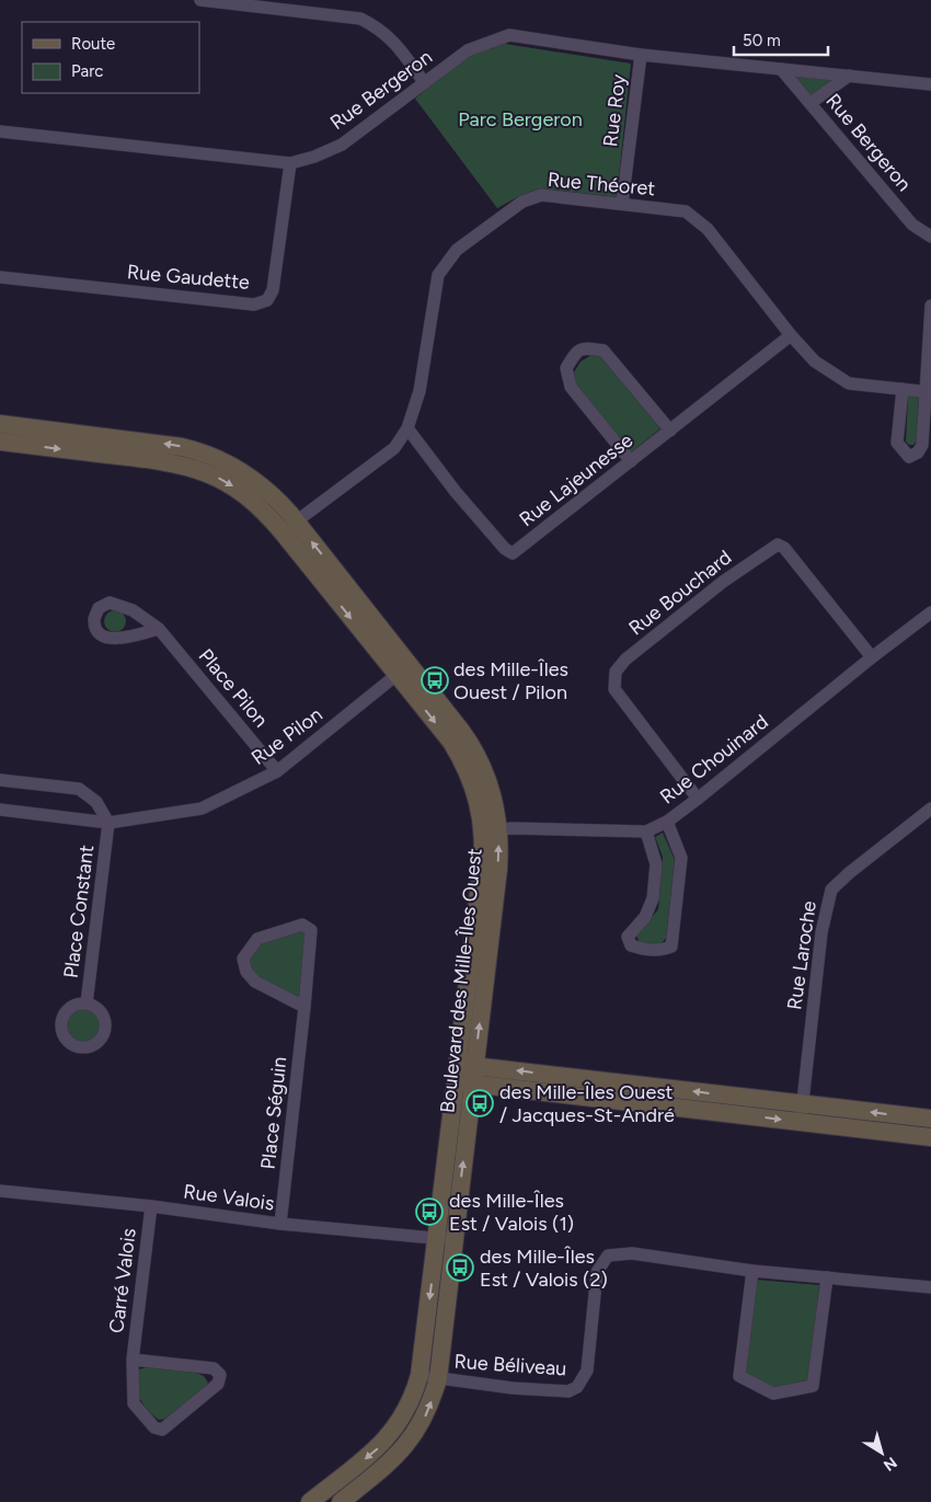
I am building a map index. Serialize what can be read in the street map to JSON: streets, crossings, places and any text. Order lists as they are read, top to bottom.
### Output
{
  "streets": {
    "street": [
      "Rue Bergeron",
      "Rue Roy",
      "Rue Théoret",
      "Rue Gaudette",
      "Rue Lajeunesse",
      "Rue Bouchard",
      "Place Pilon",
      "Rue Pilon",
      "Rue Chouinard",
      "Place Constant",
      "Rue Laroche",
      "Boulevard des Mille-Îles Ouest",
      "Place Séguin",
      "Rue Valois",
      "Carré Valois",
      "Rue Béliveau"
    ]
  },
  "crossings": [
    ["Rue Bergeron", "Rue Roy"],
    ["Rue Bergeron", "Rue Gaudette"],
    ["Rue Roy", "Rue Théoret"],
    ["Rue Théoret", "Rue Lajeunesse"],
    ["Rue Théoret", "Boulevard des Mille-Îles Ouest"],
    ["Rue Bouchard", "Rue Chouinard"],
    ["Place Pilon", "Rue Pilon"],
    ["Rue Pilon", "Place Constant"],
    ["Rue Pilon", "Boulevard des Mille-Îles Ouest"],
    ["Rue Chouinard", "Boulevard des Mille-Îles Ouest"],
    ["Boulevard des Mille-Îles Ouest", "Rue Valois"],
    ["Place Séguin", "Rue Valois"],
    ["Rue Valois", "Carré Valois"]
  ],
  "parks": ["Parc Bergeron"],
  "places": {
    "bus stop": [
      "des Mille-Îles Ouest / Pilon",
      "des Mille-Îles Ouest / Jacques-St-André",
      "des Mille-Îles Est / Valois (1)",
      "des Mille-Îles Est / Valois (2)"
    ]
  },
  "legend": ["Route", "Parc"],
  "scale_bar": "50 m",
  "north": "bottom right"
}
